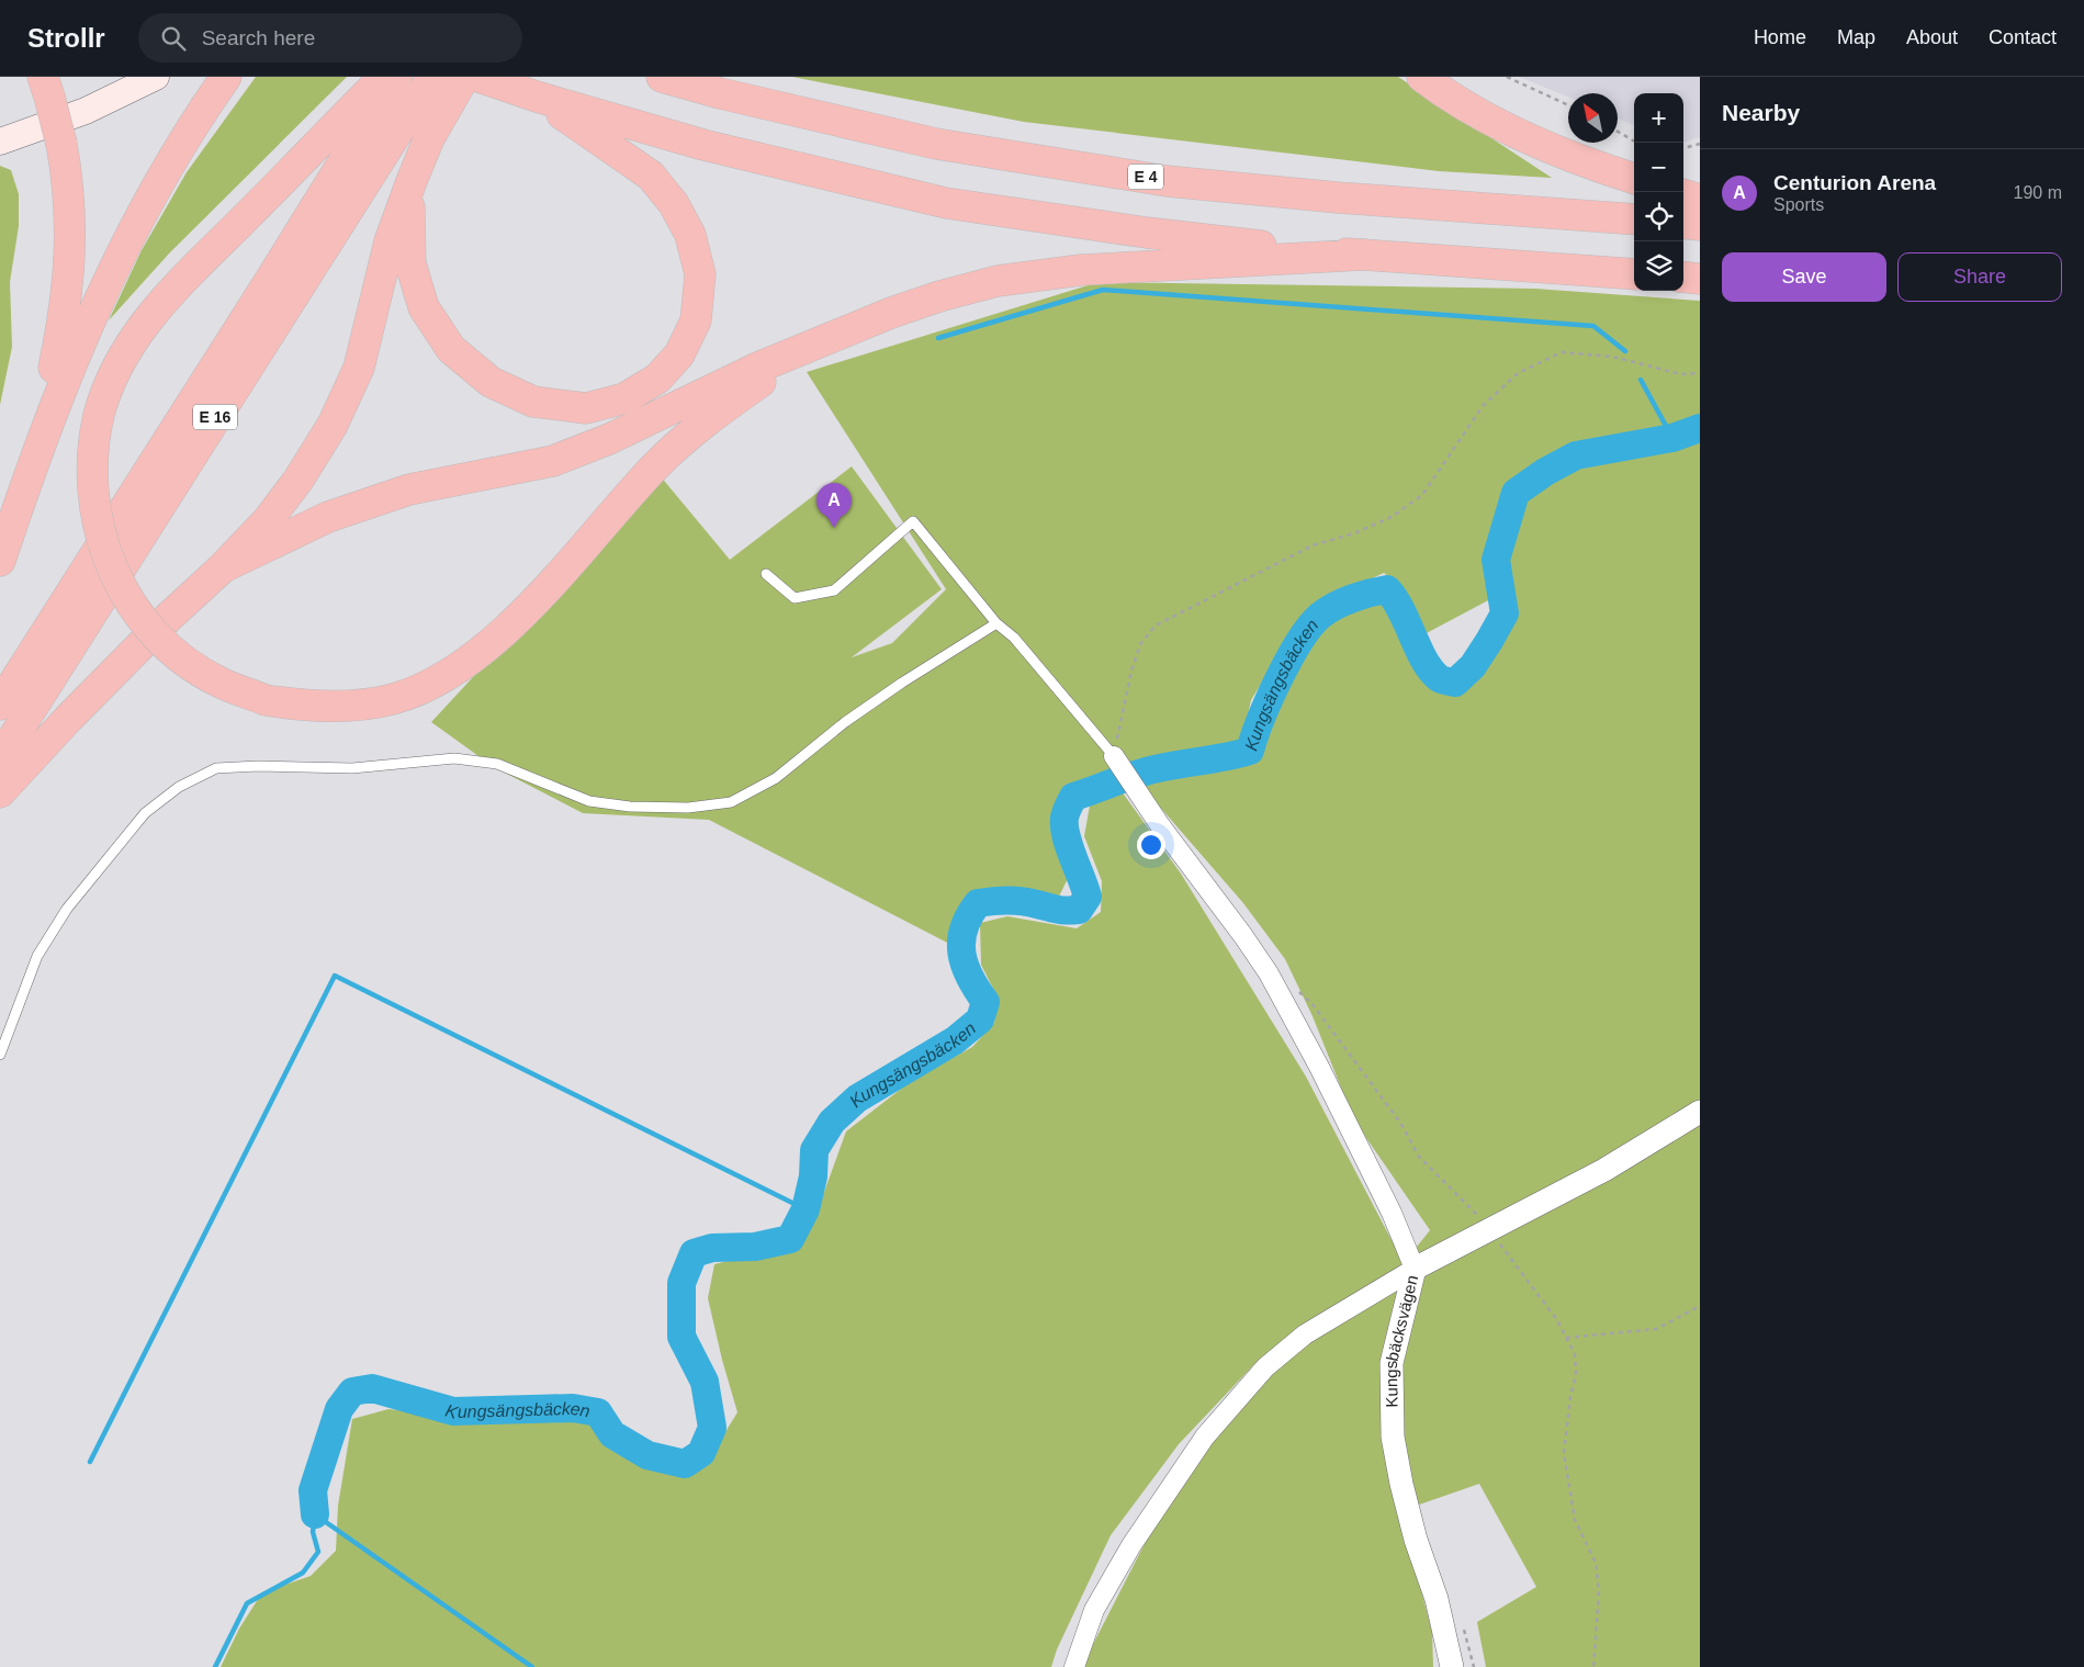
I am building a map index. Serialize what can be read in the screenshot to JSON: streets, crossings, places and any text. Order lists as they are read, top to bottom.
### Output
{
  "streets": {
    "highway": ["E 4", "E 16"],
    "street": ["Kungsbäcksvägen"]
  },
  "water": ["Kungsängsbäcken"],
  "north": "top left",
  "page": {
    "header": "Strollr",
    "search": "Search here",
    "nav": [
      "Home",
      "Map",
      "About",
      "Contact"
    ],
    "heading": "Nearby",
    "map_buttons": ["+", "−"],
    "list": [
      {
        "mark": "A",
        "name": "Centurion Arena",
        "note": "Sports",
        "value": "190 m"
      }
    ],
    "buttons": ["Save", "Share"],
    "pins": "A"
  }
}
